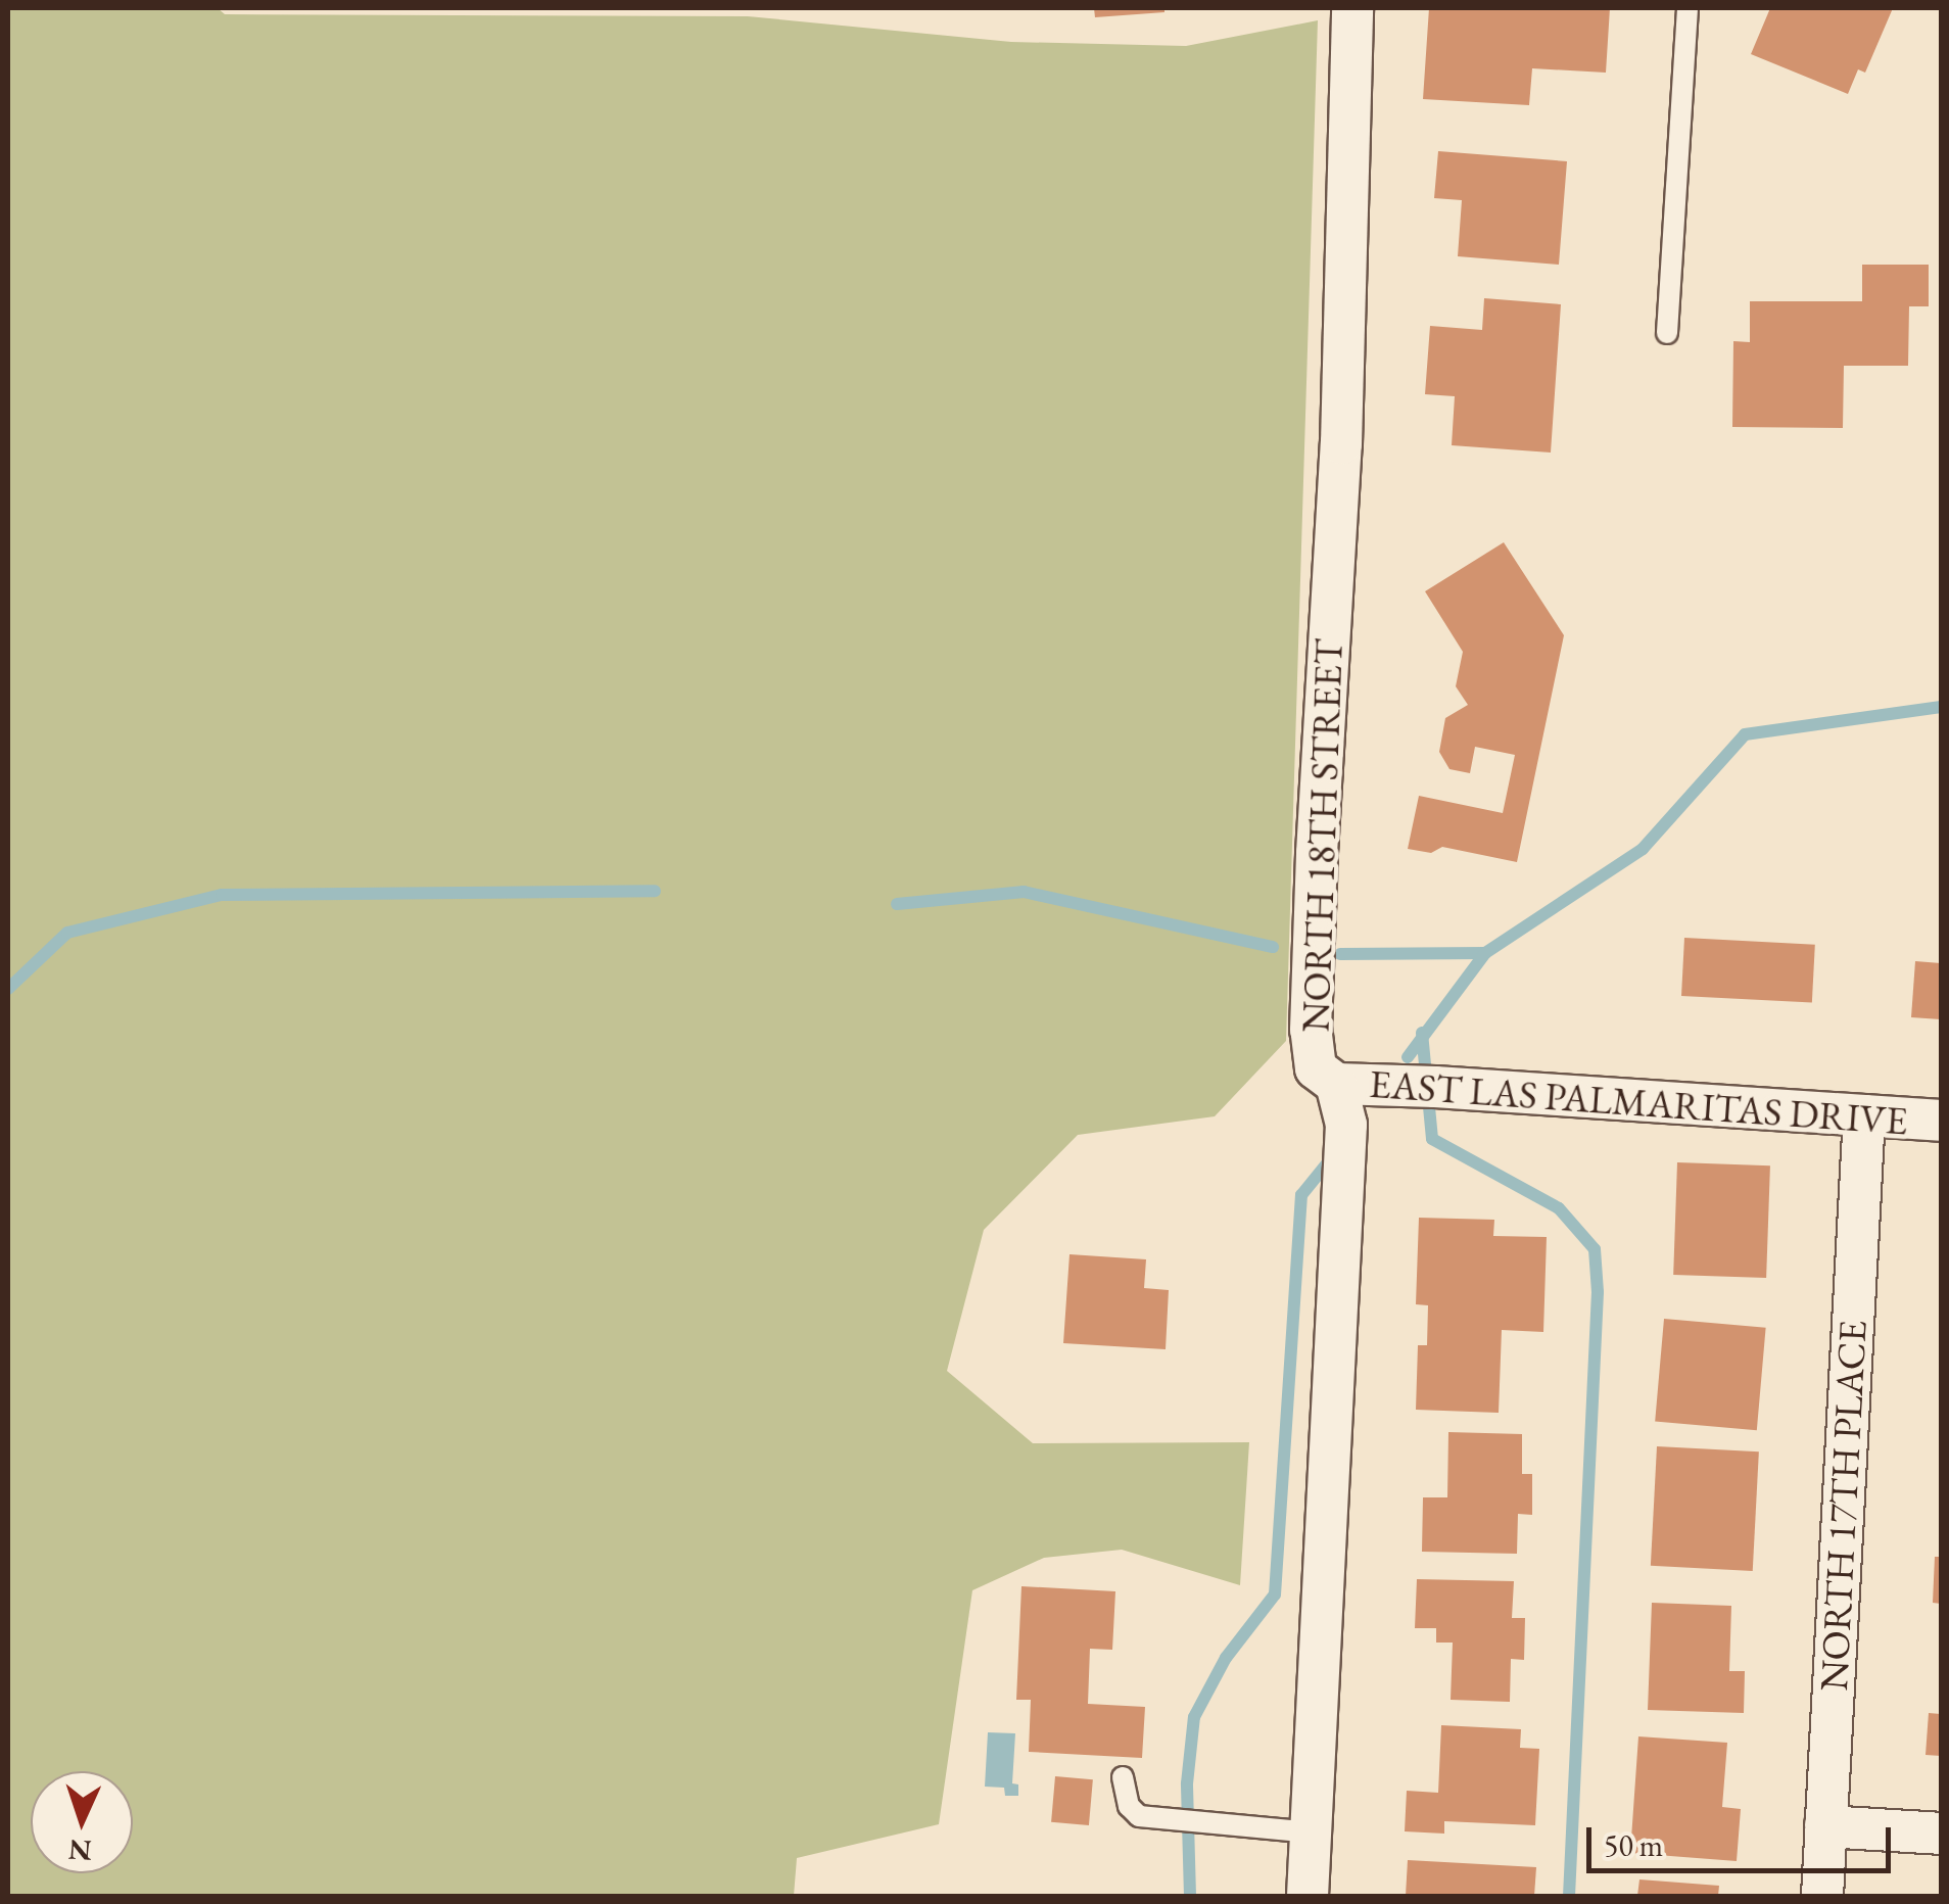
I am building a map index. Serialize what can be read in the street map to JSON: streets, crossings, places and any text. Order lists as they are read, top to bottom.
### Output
{
  "streets": {
    "street": ["NORTH 18TH STREET", "EAST LAS PALMARITAS DRIVE", "NORTH 17TH PLACE"]
  },
  "crossings": [
    ["NORTH 18TH STREET", "EAST LAS PALMARITAS DRIVE"],
    ["EAST LAS PALMARITAS DRIVE", "NORTH 17TH PLACE"]
  ],
  "scale_bar": "50 m",
  "north": "bottom"
}
